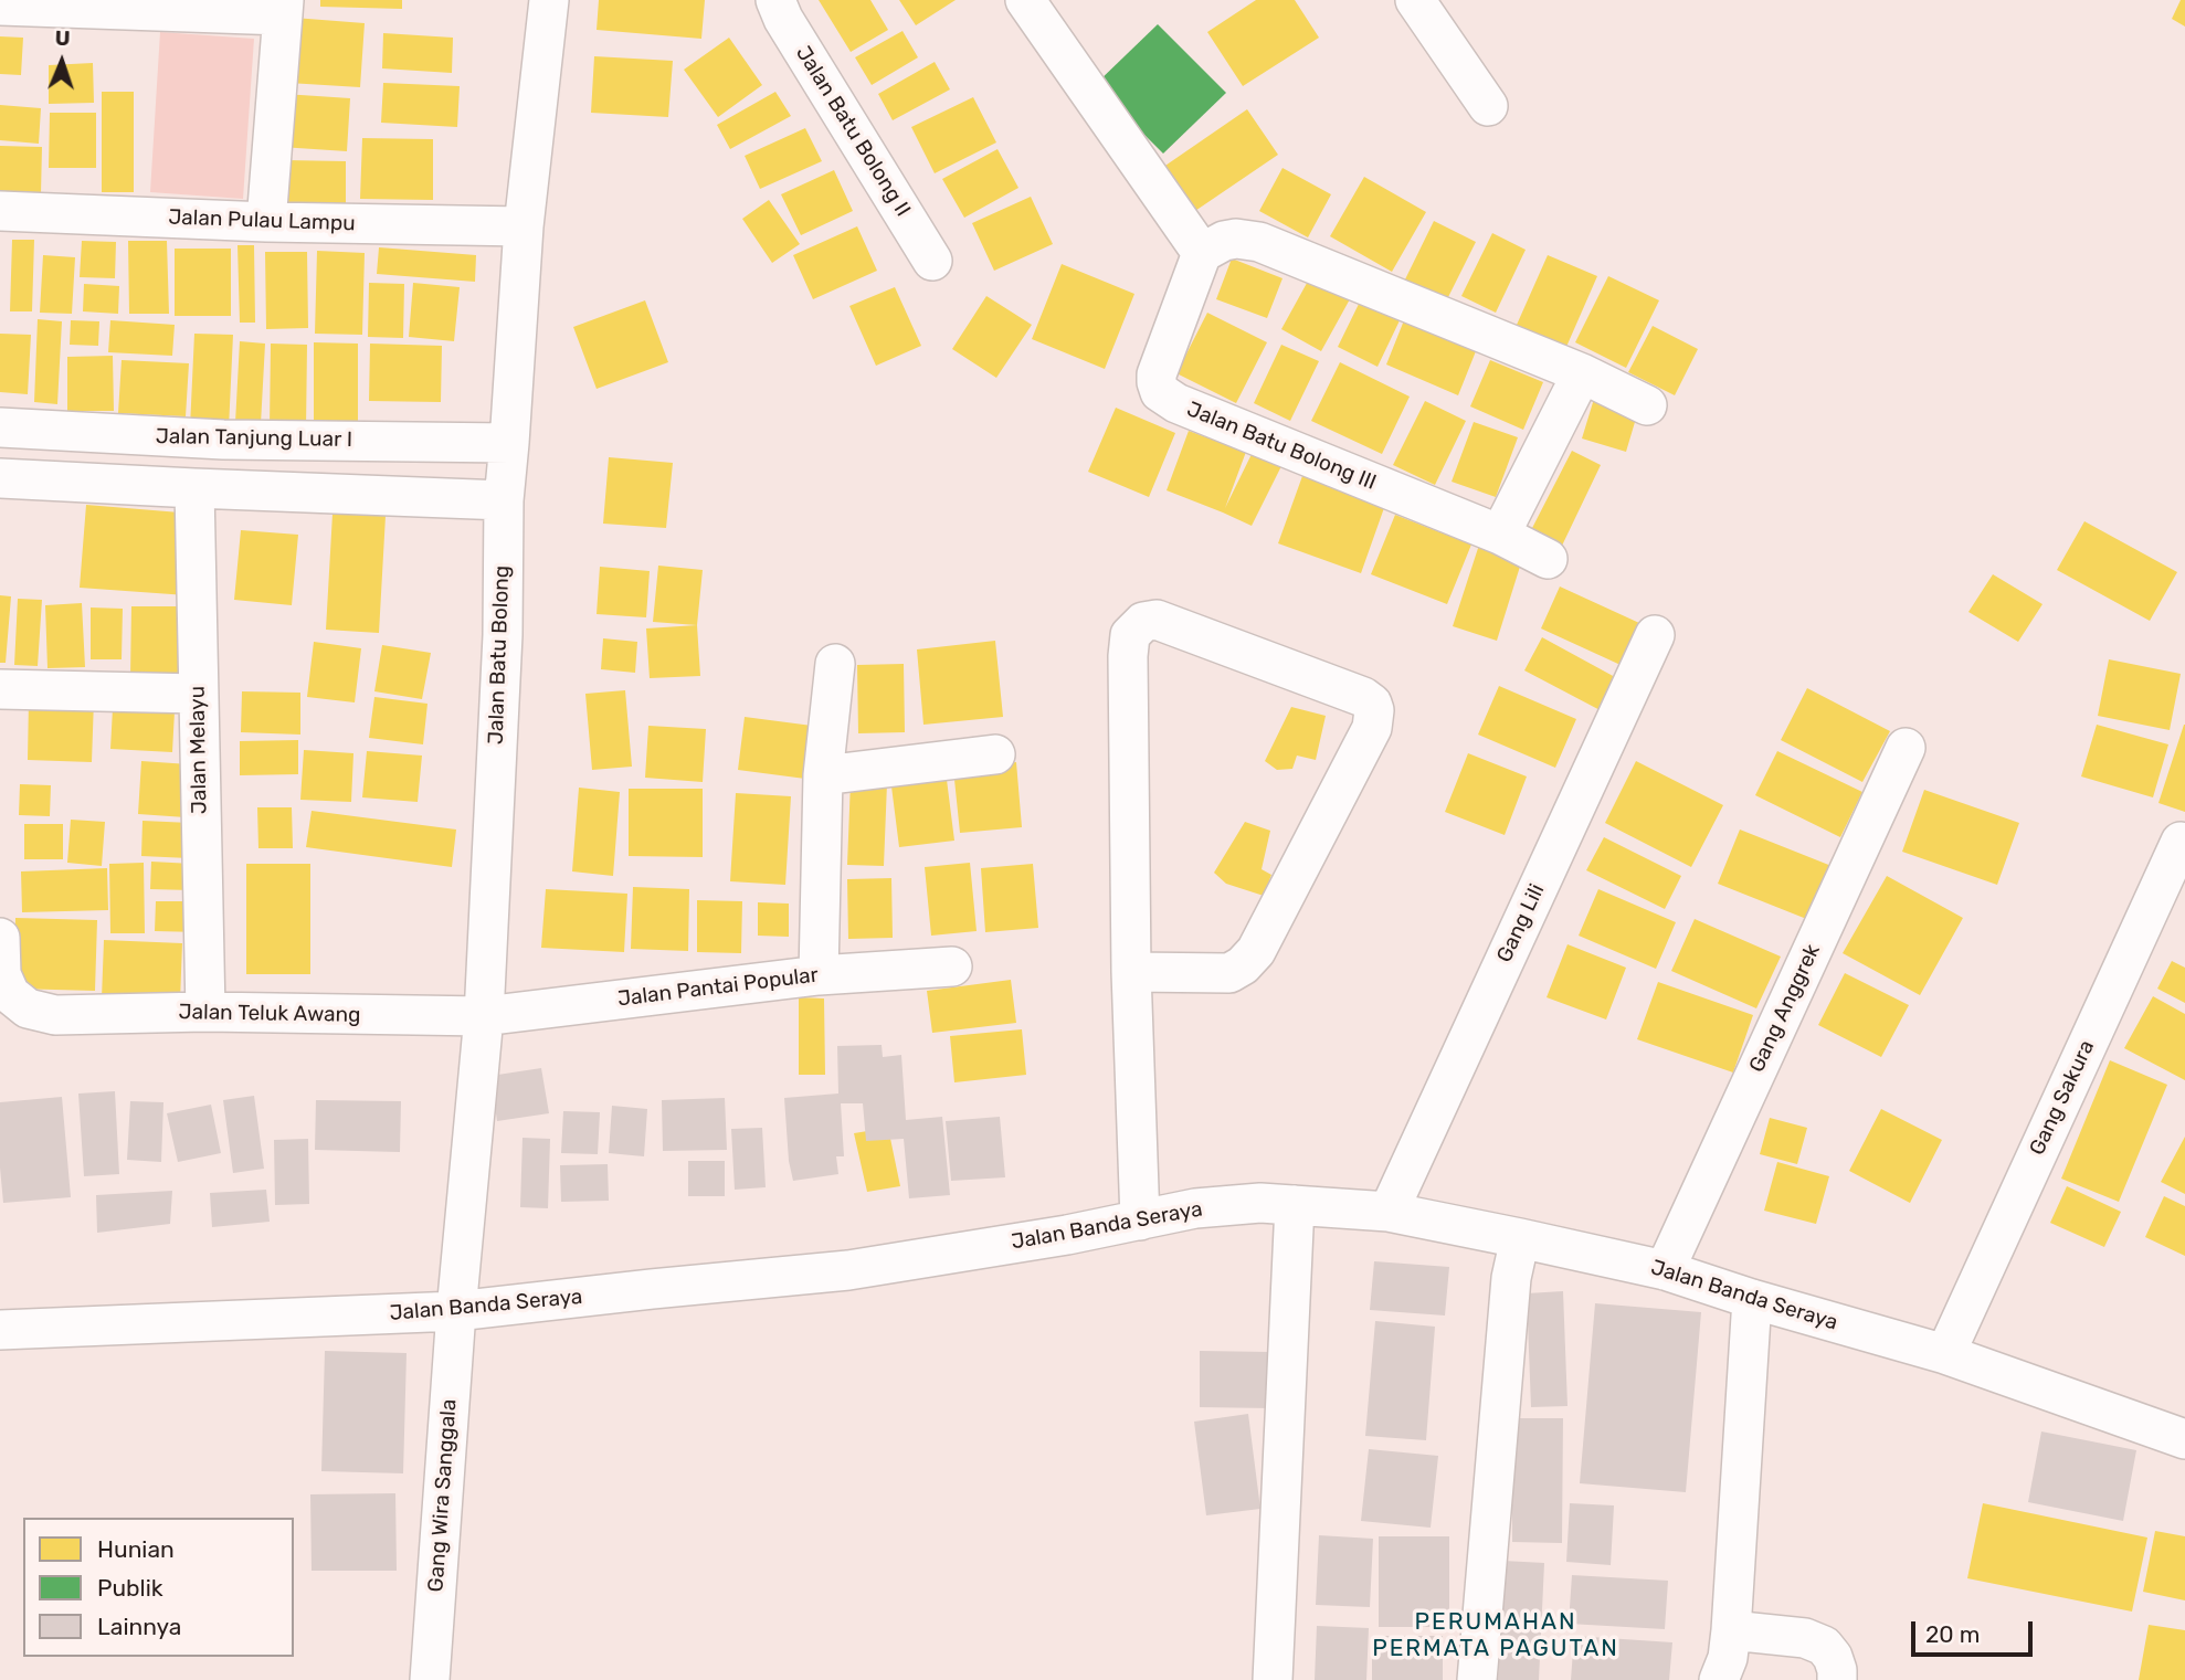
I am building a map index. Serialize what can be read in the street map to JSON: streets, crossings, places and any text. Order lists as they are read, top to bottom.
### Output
{
  "streets": {
    "street": [
      "Jalan Batu Bolong II",
      "Jalan Pulau Lampu",
      "Jalan Tanjung Luar I",
      "Jalan Batu Bolong III",
      "Jalan Batu Bolong",
      "Jalan Melayu",
      "Gang Lili",
      "Jalan Pantai Popular",
      "Gang Anggrek",
      "Jalan Teluk Awang",
      "Gang Sakura",
      "Jalan Banda Seraya",
      "Gang Wira Sanggala"
    ]
  },
  "crossings": [
    ["Jalan Pulau Lampu", "Jalan Batu Bolong"],
    ["Jalan Tanjung Luar I", "Jalan Batu Bolong"],
    ["Jalan Batu Bolong", "Jalan Pantai Popular"],
    ["Jalan Batu Bolong", "Jalan Teluk Awang"],
    ["Jalan Batu Bolong", "Jalan Banda Seraya"],
    ["Jalan Batu Bolong", "Gang Wira Sanggala"],
    ["Jalan Melayu", "Jalan Teluk Awang"],
    ["Gang Lili", "Jalan Banda Seraya"],
    ["Jalan Pantai Popular", "Jalan Teluk Awang"],
    ["Gang Anggrek", "Jalan Banda Seraya"],
    ["Gang Sakura", "Jalan Banda Seraya"],
    ["Jalan Banda Seraya", "Gang Wira Sanggala"]
  ],
  "districts": ["PERUMAHAN PERMATA PAGUTAN"],
  "legend": ["Hunian", "Publik", "Lainnya"],
  "scale_bar": "20 m",
  "north": "top"
}
